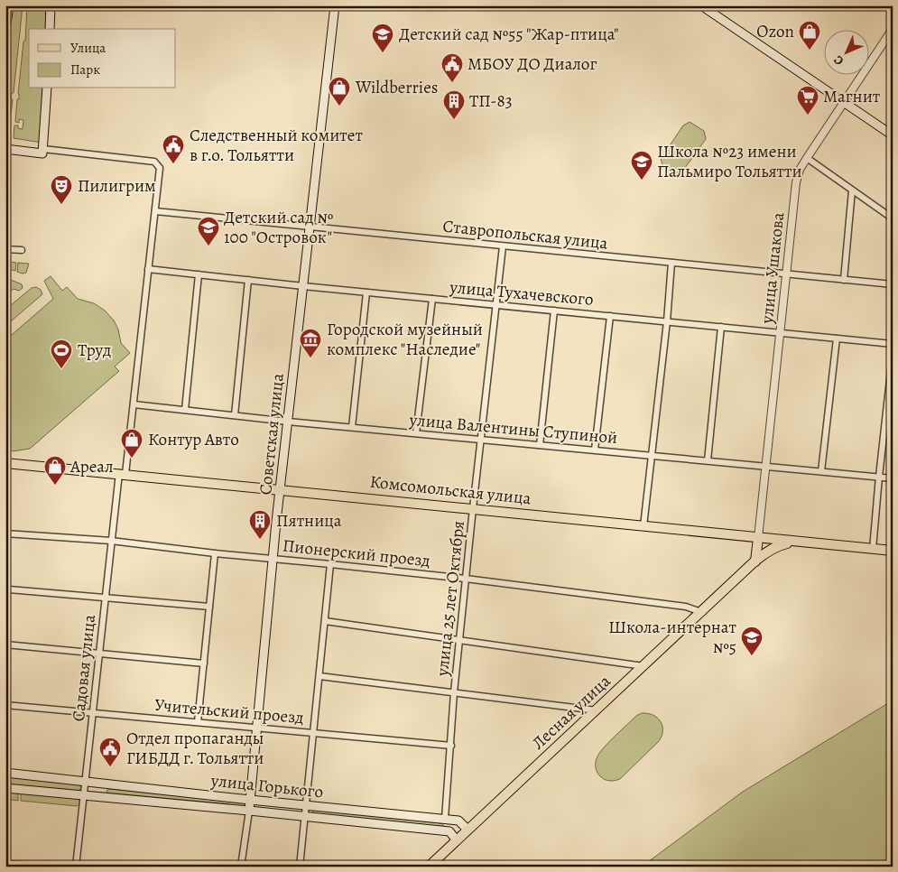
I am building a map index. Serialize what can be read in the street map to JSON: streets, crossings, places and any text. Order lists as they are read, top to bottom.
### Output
{
  "streets": {
    "main road": [
      "Советская улица",
      "Комсомольская улица",
      "Лесная улица",
      "улица Горького"
    ],
    "street": [
      "Ставропольская улица",
      "улица Ушакова",
      "улица Тухачевского",
      "улица Валентины Ступиной",
      "Пионерский проезд",
      "улица 25 лет Октября",
      "Садовая улица",
      "Учительский проезд"
    ]
  },
  "crossings": [
    ["Ставропольская улица", "улица Ушакова"],
    ["Ставропольская улица", "Советская улица"],
    ["Ставропольская улица", "улица 25 лет Октября"],
    ["Ставропольская улица", "Садовая улица"],
    ["улица Ушакова", "улица Тухачевского"],
    ["улица Ушакова", "улица Валентины Ступиной"],
    ["улица Ушакова", "Комсомольская улица"],
    ["улица Тухачевского", "Советская улица"],
    ["улица Тухачевского", "улица 25 лет Октября"],
    ["улица Тухачевского", "Садовая улица"],
    ["улица Валентины Ступиной", "Советская улица"],
    ["улица Валентины Ступиной", "улица 25 лет Октября"],
    ["улица Валентины Ступиной", "Садовая улица"],
    ["Советская улица", "Комсомольская улица"],
    ["Советская улица", "Пионерский проезд"],
    ["Советская улица", "Учительский проезд"],
    ["Советская улица", "улица Горького"],
    ["Комсомольская улица", "улица 25 лет Октября"],
    ["Комсомольская улица", "Садовая улица"],
    ["Комсомольская улица", "Лесная улица"],
    ["Пионерский проезд", "улица 25 лет Октября"],
    ["Пионерский проезд", "Садовая улица"],
    ["Пионерский проезд", "Лесная улица"],
    ["улица 25 лет Октября", "Учительский проезд"],
    ["улица 25 лет Октября", "улица Горького"],
    ["Садовая улица", "Учительский проезд"],
    ["Садовая улица", "улица Горького"],
    ["Лесная улица", "улица Горького"]
  ],
  "places": {
    "shop": [
      "Ozon",
      "Wildberries",
      "Контур Авто",
      "Ареал"
    ],
    "school or university": [
      "Детский сад №55 \"Жар-птица\"",
      "Школа №23 имени Пальмиро Тольятти",
      "Детский сад № 100 \"Островок\"",
      "Школа-интернат №5"
    ],
    "public building": ["МБОУ ДО Диалог", "Следственный комитет в г.о. Тольятти", "Отдел пропаганды ГИБДД г. Тольятти"],
    "supermarket": ["Магнит"],
    "building": ["ТП-83", "Пятница"],
    "theatre": ["Пилигрим"],
    "museum": ["Городской музейный комплекс \"Наследие\""],
    "sports": ["Труд"]
  },
  "legend": ["Улица", "Парк"],
  "north": "bottom left"
}
